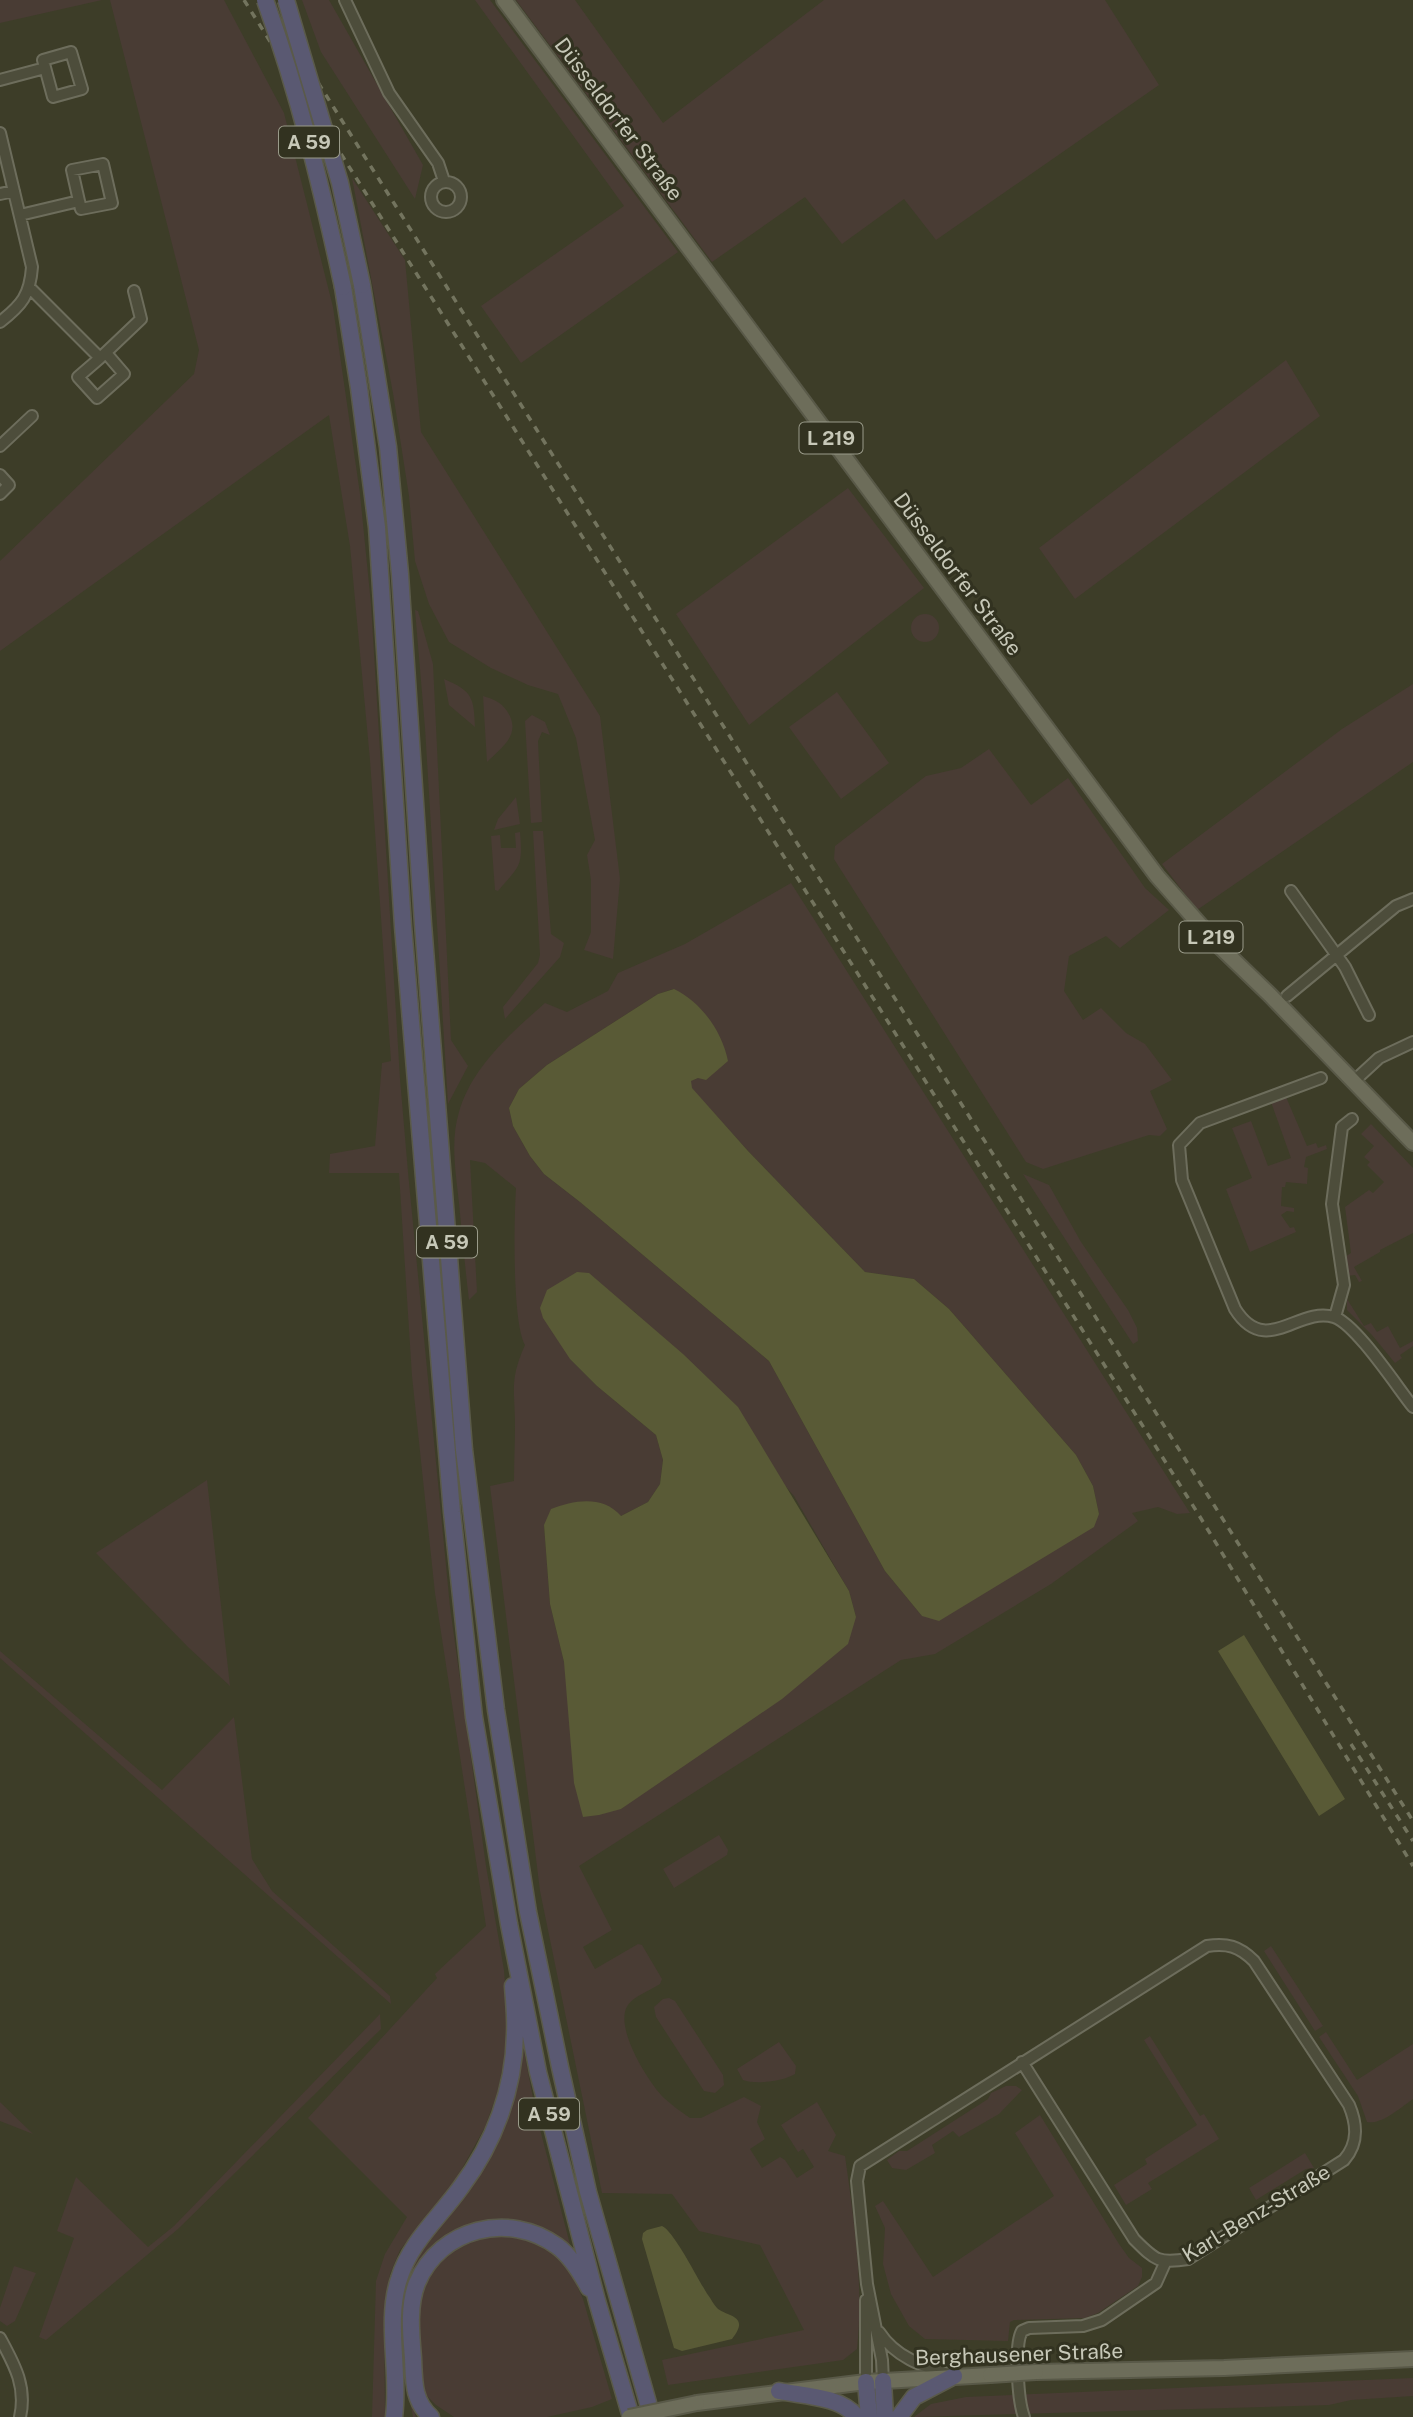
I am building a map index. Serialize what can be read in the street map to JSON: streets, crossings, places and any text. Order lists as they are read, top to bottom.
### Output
{
  "streets": {
    "highway": ["A 59"],
    "main road": ["Düsseldorfer Straße", "L 219", "Berghausener Straße"],
    "street": ["Karl-Benz-Straße"]
  },
  "crossings": [
    ["A 59", "Berghausener Straße"],
    ["Karl-Benz-Straße", "Berghausener Straße"]
  ]
}
